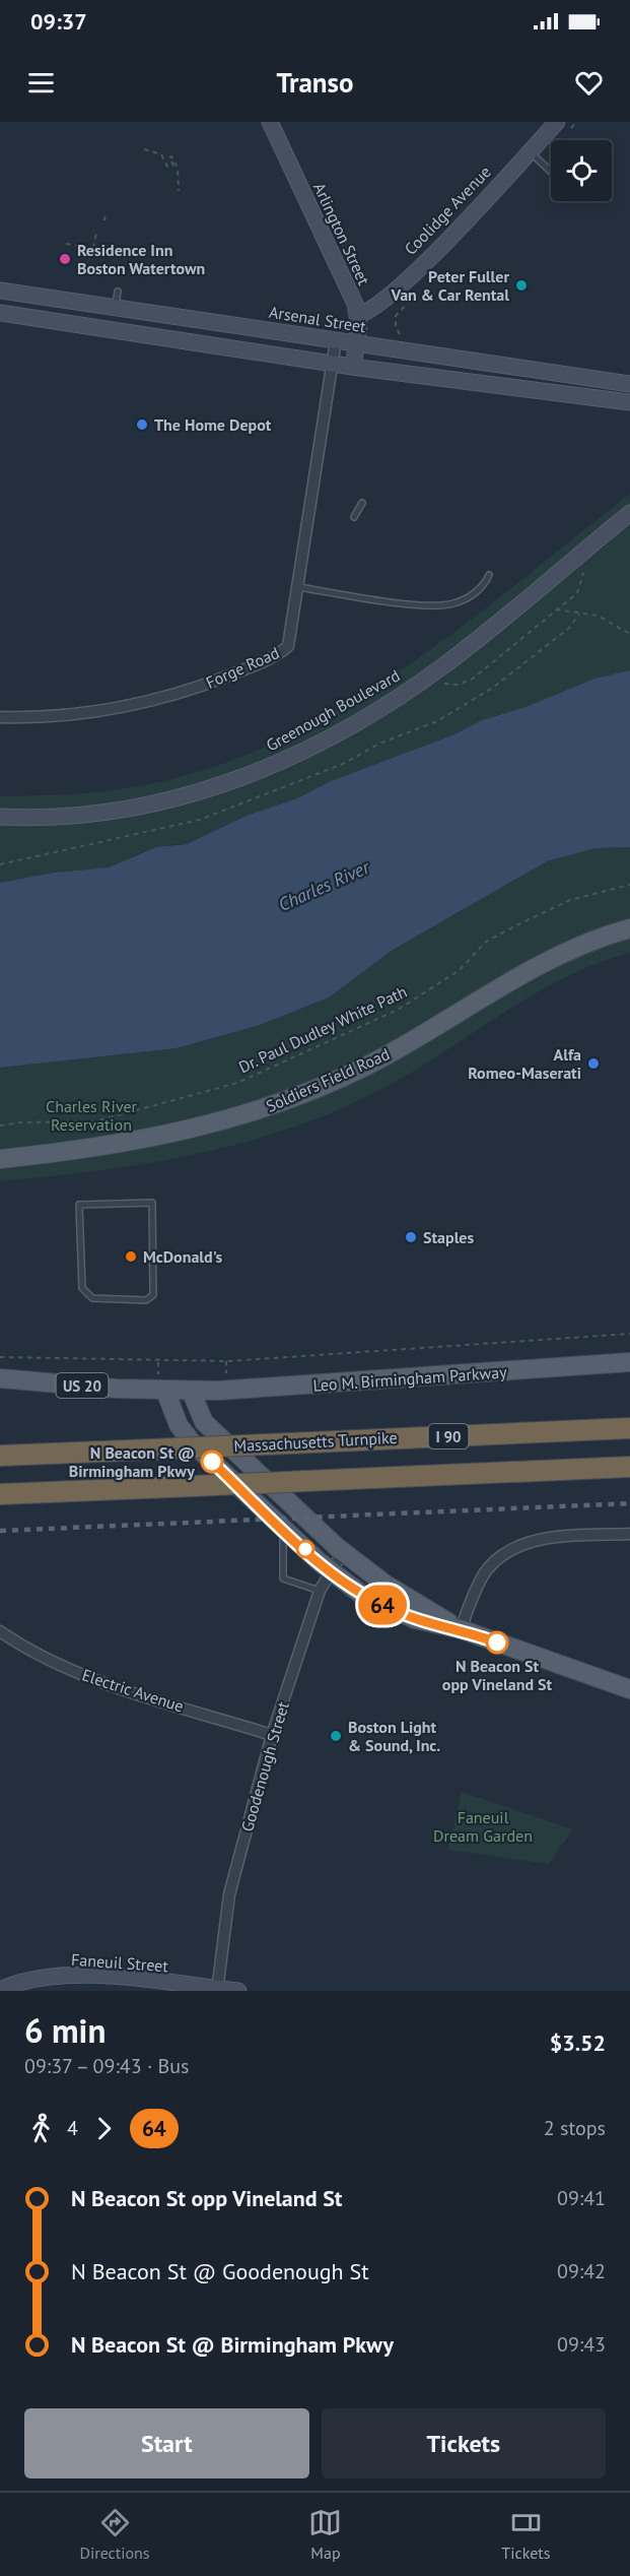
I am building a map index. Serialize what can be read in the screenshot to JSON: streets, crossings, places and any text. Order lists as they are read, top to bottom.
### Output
{
  "streets": {
    "highway": ["I 90", "Massachusetts Turnpike"],
    "main road": ["Soldiers Field Road", "Leo M. Birmingham Parkway", "US 20"],
    "street": [
      "Coolidge Avenue",
      "Arlington Street",
      "Arsenal Street",
      "Forge Road",
      "Greenough Boulevard",
      "Electric Avenue",
      "Goodenough Street",
      "Faneuil Street"
    ],
    "path": ["Dr. Paul Dudley White Path"]
  },
  "crossings": [
    ["Coolidge Avenue", "Arlington Street"],
    ["Arlington Street", "Arsenal Street"],
    ["Arsenal Street", "Forge Road"],
    ["Leo M. Birmingham Parkway", "US 20"],
    ["Electric Avenue", "Goodenough Street"],
    ["Goodenough Street", "Faneuil Street"]
  ],
  "water": ["Charles River"],
  "parks": ["Charles River Reservation", "Faneuil Dream Garden"],
  "places": [
    "Residence Inn Boston Watertown",
    "Peter Fuller Van & Car Rental",
    "The Home Depot",
    "Alfa Romeo-Maserati",
    "Staples",
    "McDonald's",
    "N Beacon St @ Birmingham Pkwy",
    "N Beacon St opp Vineland St",
    "Boston Light & Sound, Inc."
  ],
  "lines": ["bus line 64"],
  "page": {
    "status": "09:37",
    "header": "Transo",
    "on_map": "64",
    "heading": ["6 min", "09:37 – 09:43 · Bus", "$3.52"],
    "legs": ["4", "64", "2 stops"],
    "list": [
      {
        "name": "N Beacon St opp Vineland St",
        "value": "09:41"
      },
      {
        "name": "N Beacon St @ Goodenough St",
        "value": "09:42"
      },
      {
        "name": "N Beacon St @ Birmingham Pkwy",
        "value": "09:43"
      }
    ],
    "buttons": ["Start", "Tickets"],
    "tabs": ["Directions", "Map", "Tickets"]
  }
}
